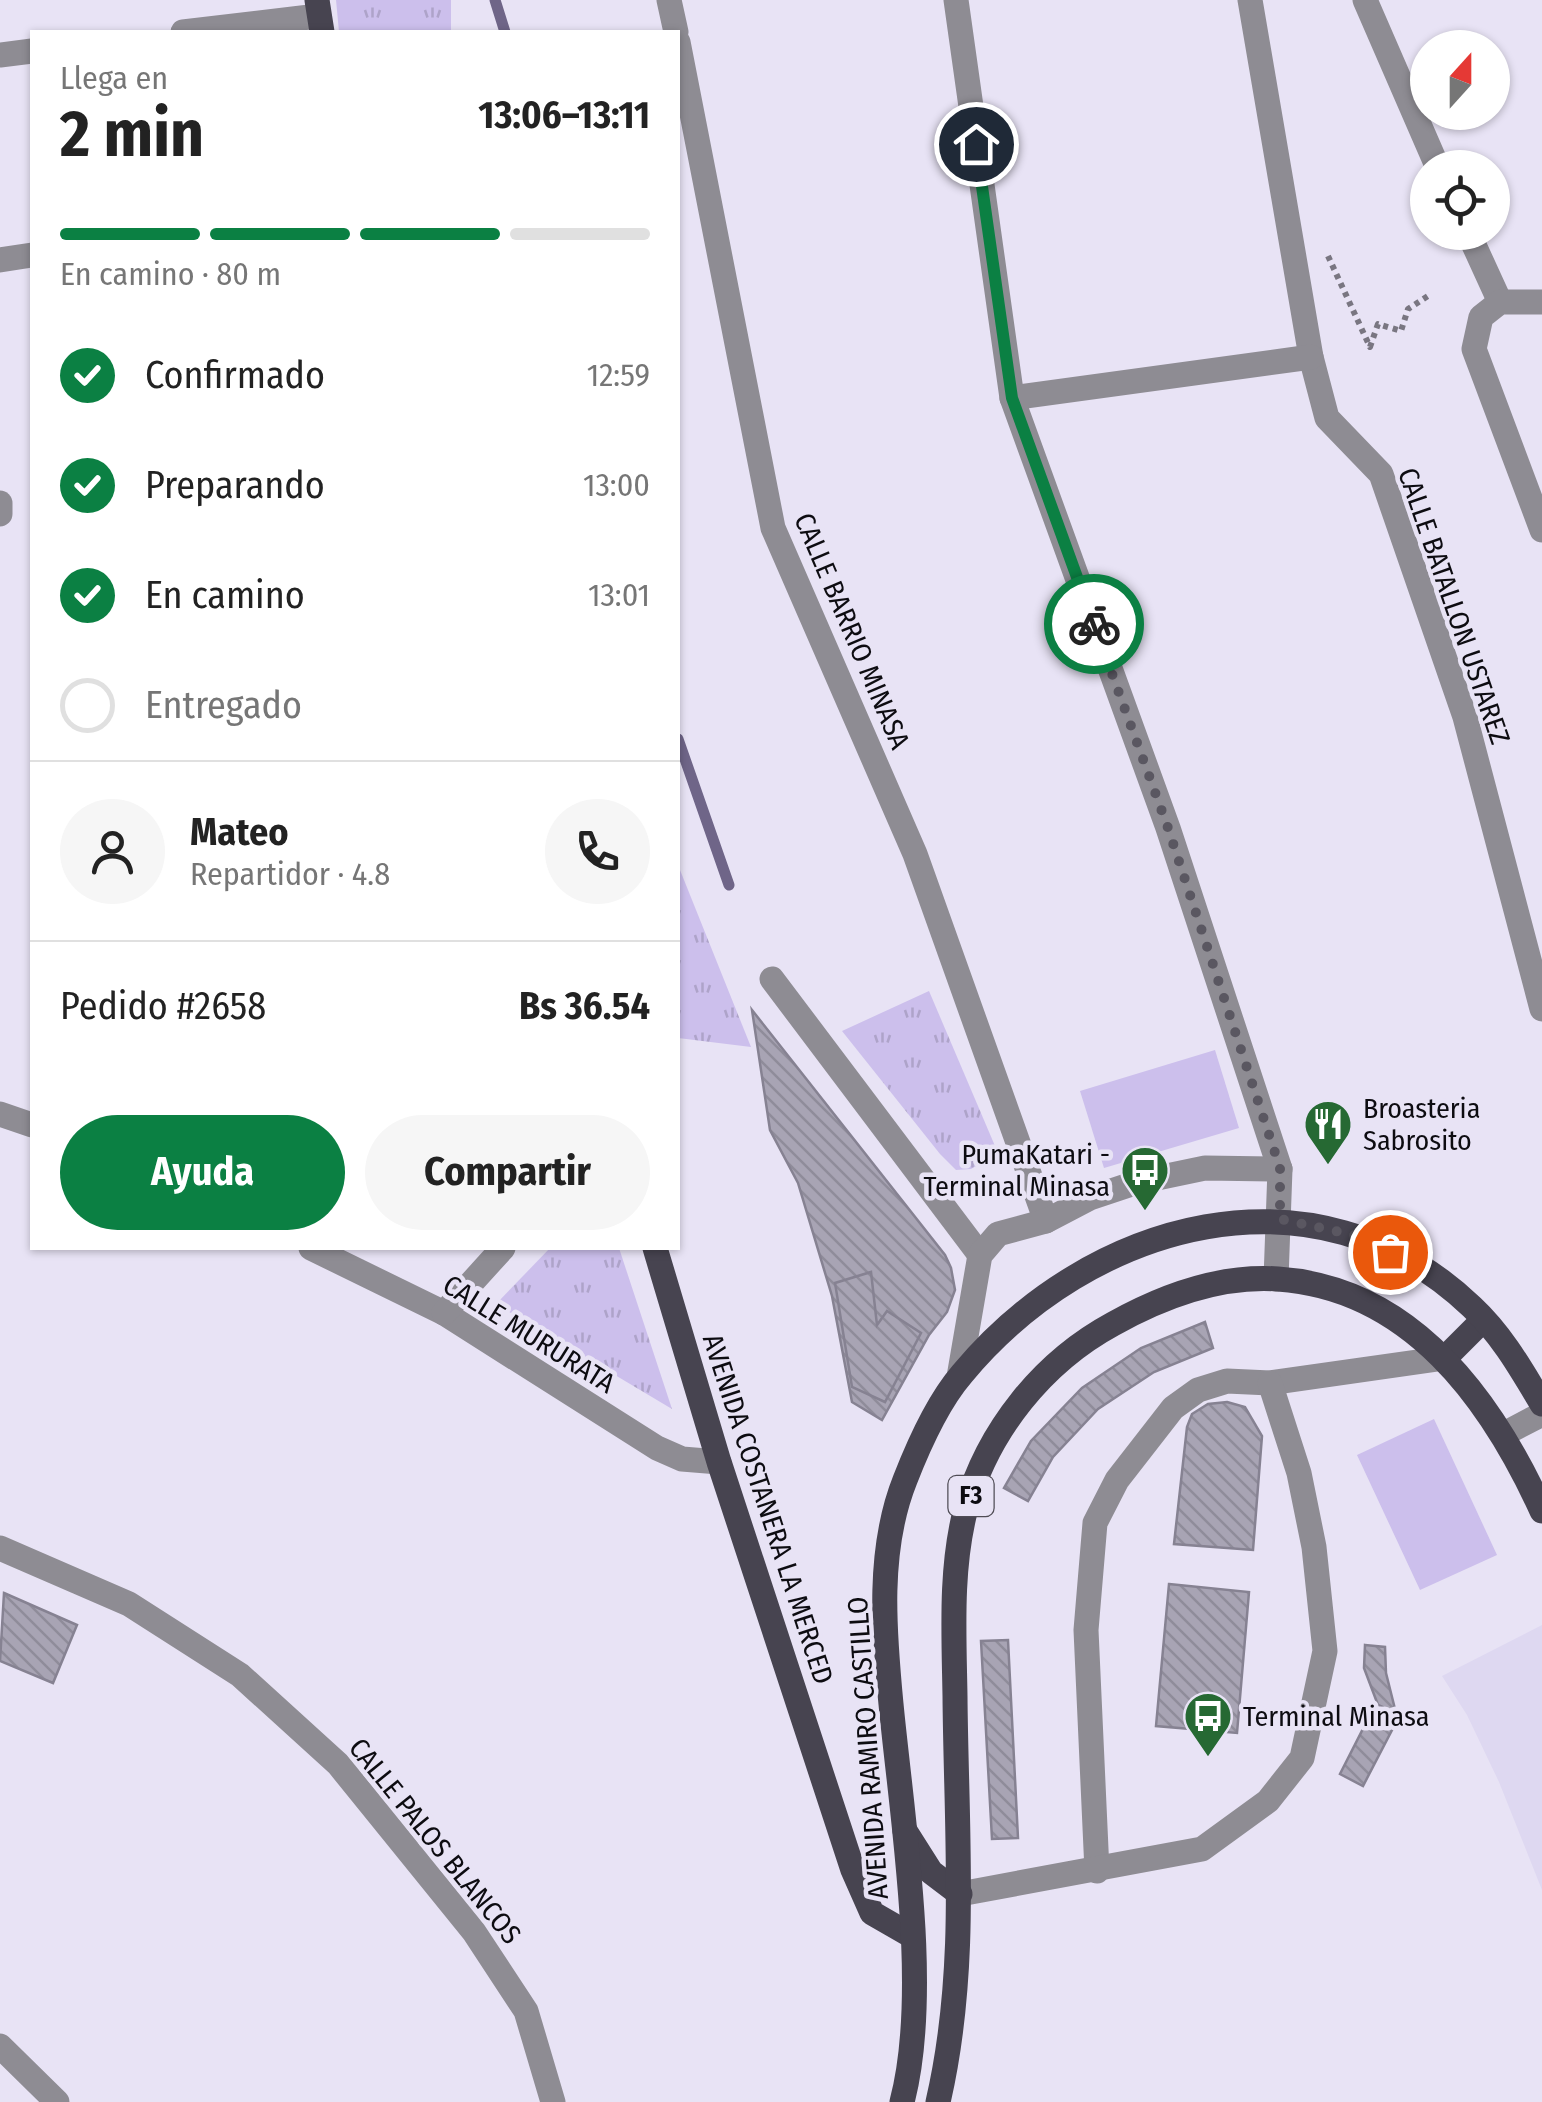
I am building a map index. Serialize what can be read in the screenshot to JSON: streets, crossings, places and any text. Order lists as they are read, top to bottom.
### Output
{
  "streets": {
    "main road": ["F3", "AVENIDA COSTANERA LA MERCED", "AVENIDA RAMIRO CASTILLO"],
    "street": [
      "CALLE BATALLON USTAREZ",
      "CALLE BARRIO MINASA",
      "CALLE MURURATA",
      "CALLE PALOS BLANCOS"
    ]
  },
  "crossings": [
    ["CALLE MURURATA", "AVENIDA COSTANERA LA MERCED"],
    ["F3", "AVENIDA COSTANERA LA MERCED"],
    ["F3", "AVENIDA RAMIRO CASTILLO"],
    ["AVENIDA COSTANERA LA MERCED", "AVENIDA RAMIRO CASTILLO"]
  ],
  "places": {
    "restaurant": ["Broasteria Sabrosito"],
    "bus stop": ["PumaKatari - Terminal Minasa", "Terminal Minasa"]
  },
  "north": "top",
  "page": {
    "heading": ["2 min", "Llega en", "13:06–13:11"],
    "panel": [
      "Mateo",
      "Repartidor · 4.8",
      "Pedido #2658",
      "Bs 36.54"
    ],
    "bar": "En camino · 80 m",
    "list": [
      ["Confirmado", "12:59"],
      ["Preparando", "13:00"],
      ["En camino", "13:01"],
      "Entregado"
    ],
    "buttons": ["Ayuda", "Compartir"]
  }
}
